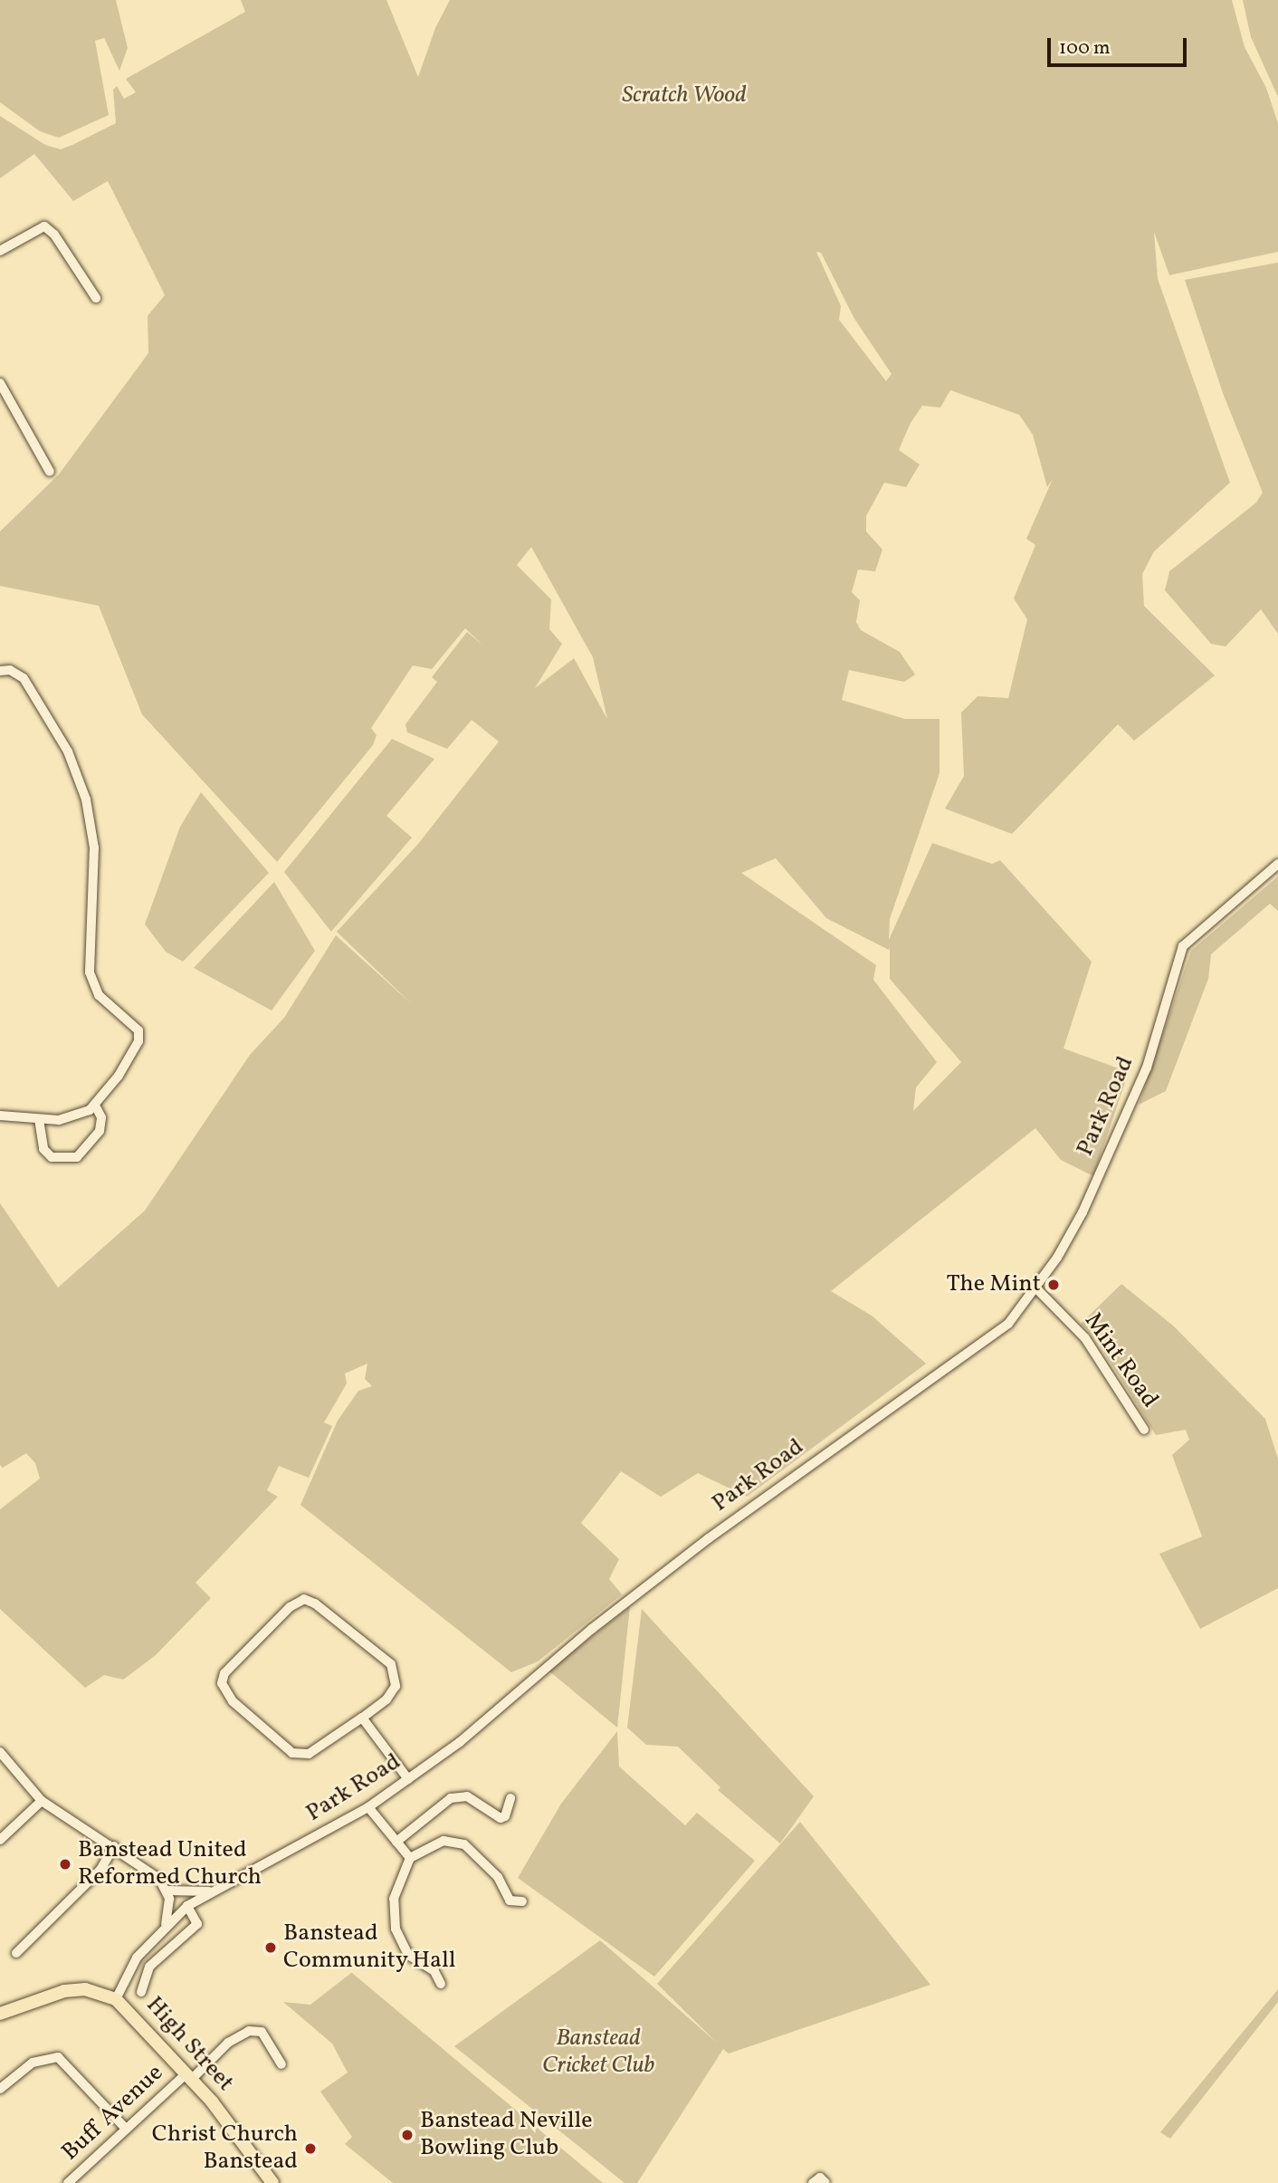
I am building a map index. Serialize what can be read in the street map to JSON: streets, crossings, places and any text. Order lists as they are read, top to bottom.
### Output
{
  "streets": {
    "main road": ["High Street"],
    "street": ["Park Road", "Mint Road", "Buff Avenue"]
  },
  "crossings": [
    ["Park Road", "Mint Road"],
    ["Park Road", "High Street"],
    ["High Street", "Buff Avenue"]
  ],
  "parks": ["Scratch Wood", "Banstead Cricket Club"],
  "places": [
    "The Mint",
    "Banstead United Reformed Church",
    "Banstead Community Hall",
    "Banstead Neville Bowling Club",
    "Christ Church Banstead"
  ],
  "scale_bar": "100 m"
}
